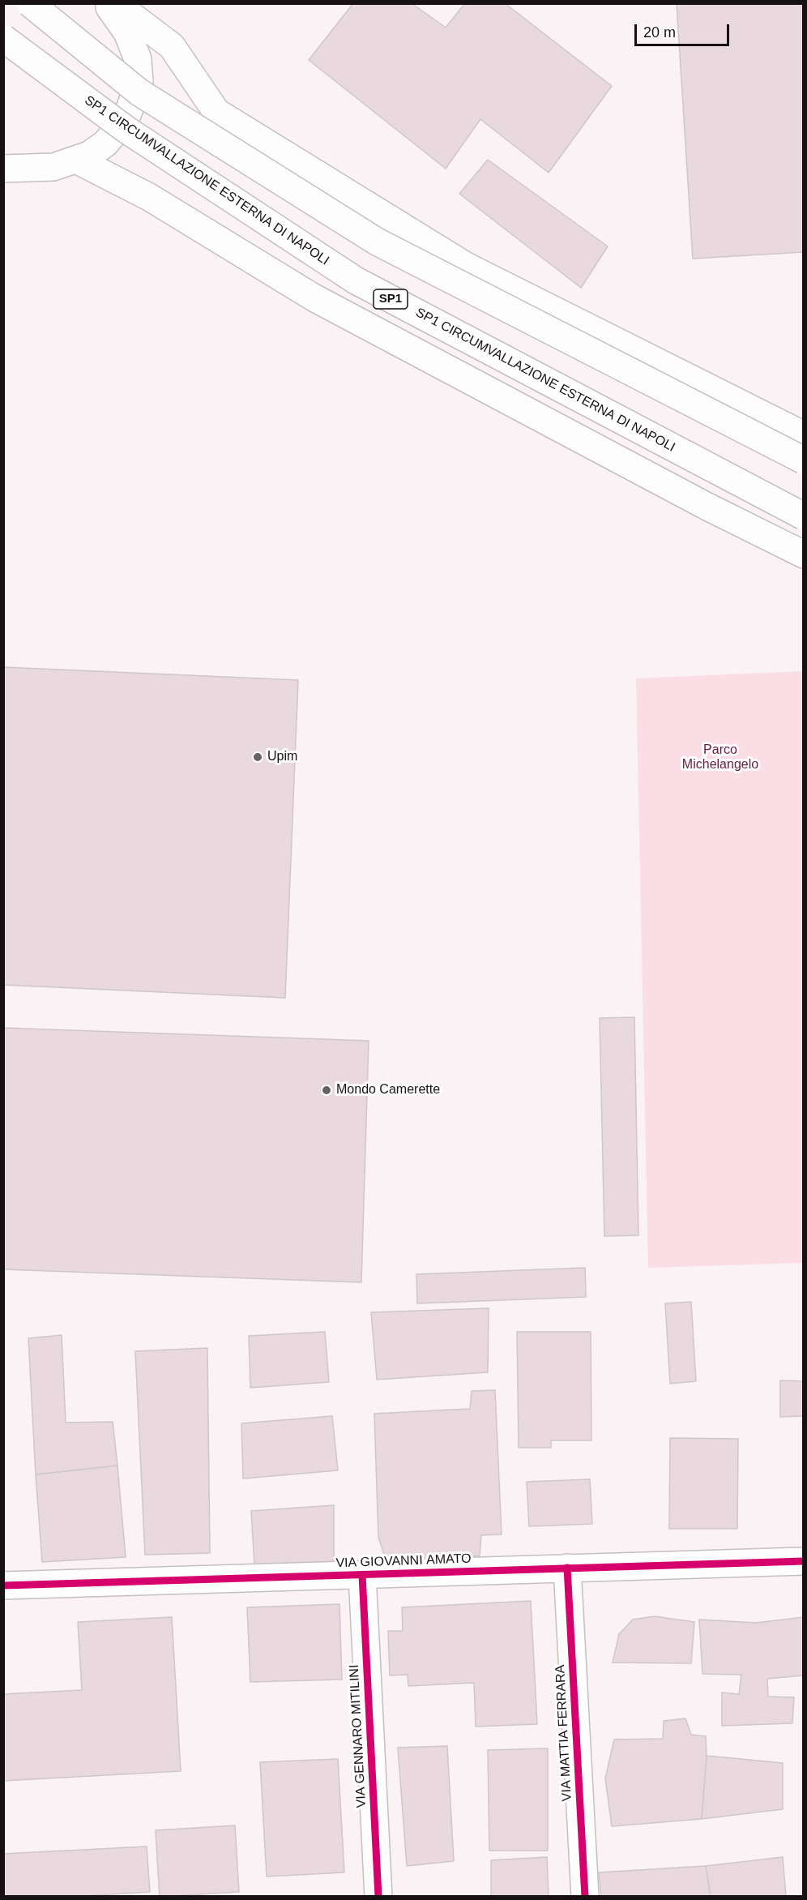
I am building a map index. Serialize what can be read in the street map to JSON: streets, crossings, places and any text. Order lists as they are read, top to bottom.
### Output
{
  "streets": {
    "main road": [
      "SP1 CIRCUMVALLAZIONE ESTERNA DI NAPOLI",
      "SP1",
      "VIA GIOVANNI AMATO",
      "VIA MATTIA FERRARA",
      "VIA GENNARO MITILINI"
    ]
  },
  "crossings": [
    ["VIA GIOVANNI AMATO", "VIA MATTIA FERRARA"],
    ["VIA GIOVANNI AMATO", "VIA GENNARO MITILINI"]
  ],
  "parks": ["Parco Michelangelo"],
  "places": ["Upim", "Mondo Camerette"],
  "scale_bar": "20 m"
}
